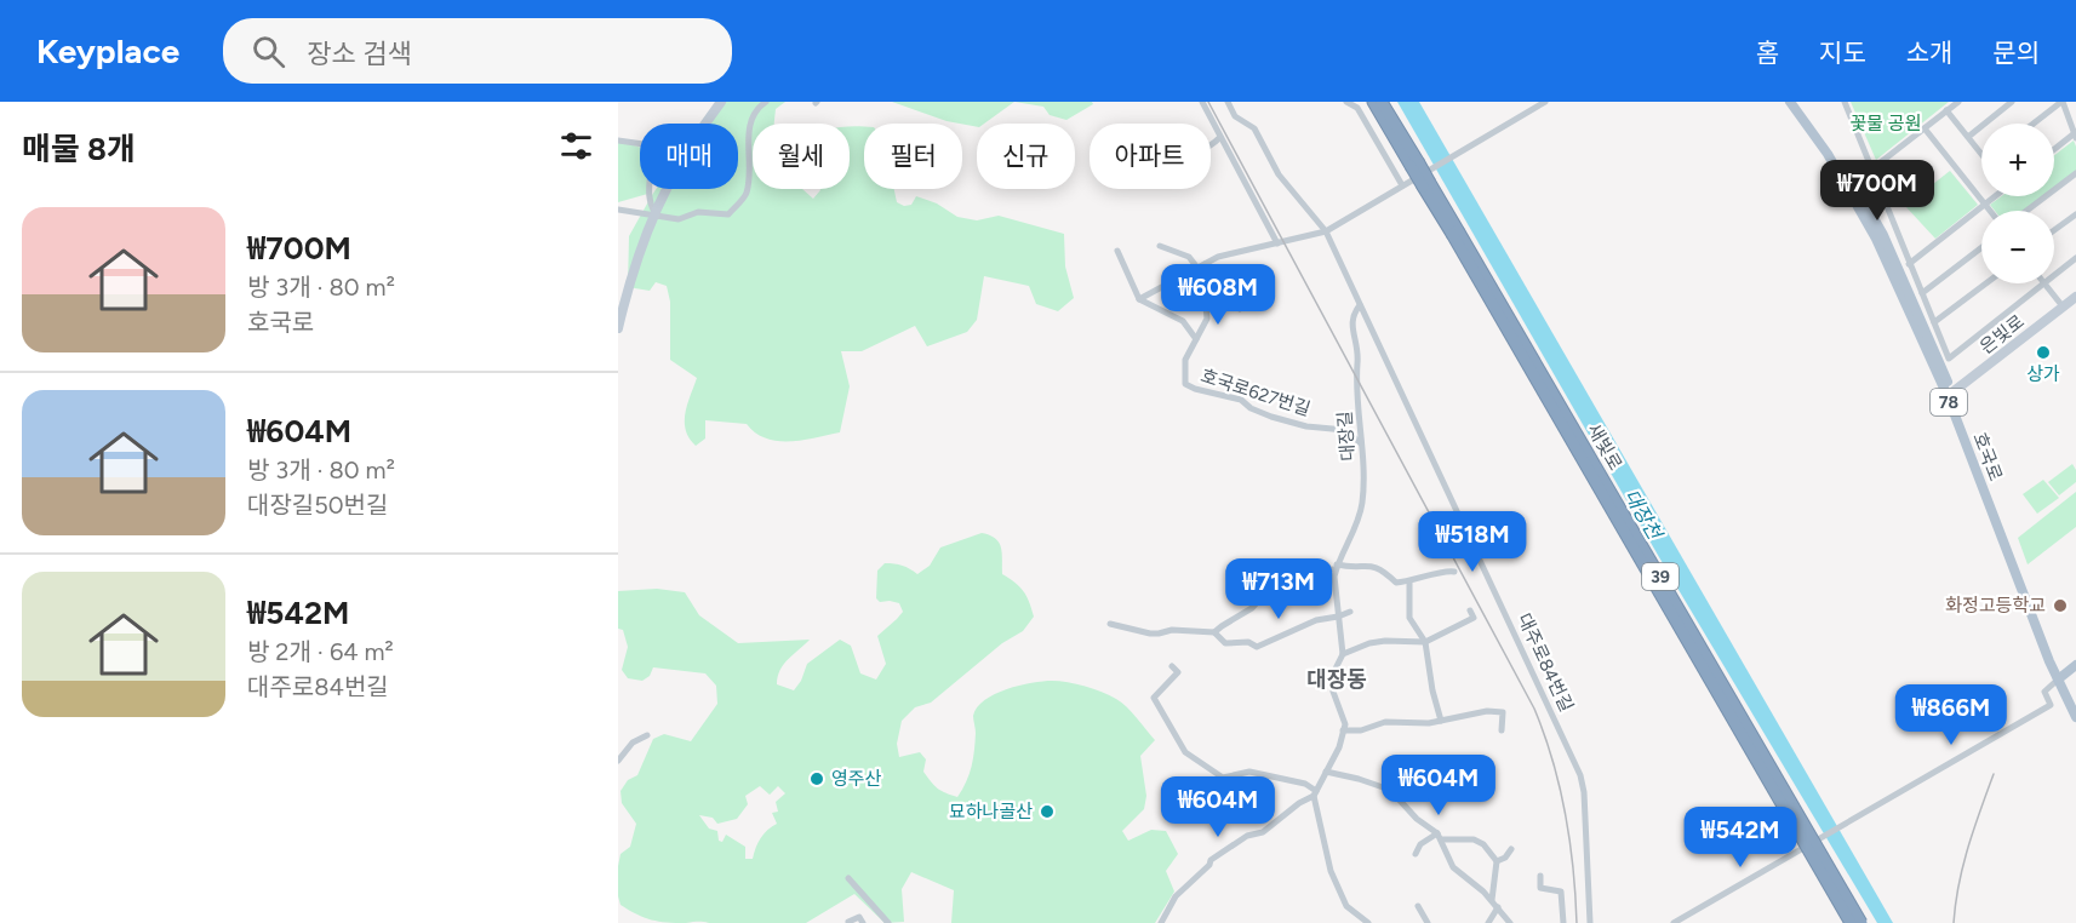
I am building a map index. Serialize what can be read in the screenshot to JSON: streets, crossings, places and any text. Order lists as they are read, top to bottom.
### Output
{
  "streets": {
    "highway": ["새빛로", "39"],
    "main road": ["78", "호국로"],
    "street": [
      "은빛로",
      "호국로627번길",
      "대장길",
      "대주로84번길"
    ]
  },
  "crossings": [
    ["은빛로", "호국로"],
    ["호국로627번길", "대장길"],
    ["대장길", "대주로84번길"]
  ],
  "districts": ["대장동"],
  "water": ["대장천"],
  "parks": ["꽃물 공원"],
  "places": [
    "상가",
    "화정고등학교",
    "영주산",
    "묘하나골산"
  ],
  "page": {
    "header": "Keyplace",
    "search": "장소 검색",
    "nav": [
      "홈",
      "지도",
      "소개",
      "문의"
    ],
    "heading": "매물 8개",
    "map_buttons": ["+", "−"],
    "chip": [
      "매매",
      "월세",
      "필터",
      "신규",
      "아파트"
    ],
    "price": [
      "₩700M",
      "₩608M",
      "₩518M",
      "₩713M",
      "₩866M",
      "₩604M",
      "₩604M",
      "₩542M"
    ],
    "list": [
      {
        "name": "₩700M",
        "note": "방 3개 · 80 m² · 호국로"
      },
      {
        "name": "₩604M",
        "note": "방 3개 · 80 m² · 대장길50번길"
      },
      {
        "name": "₩542M",
        "note": "방 2개 · 64 m² · 대주로84번길"
      }
    ]
  }
}
